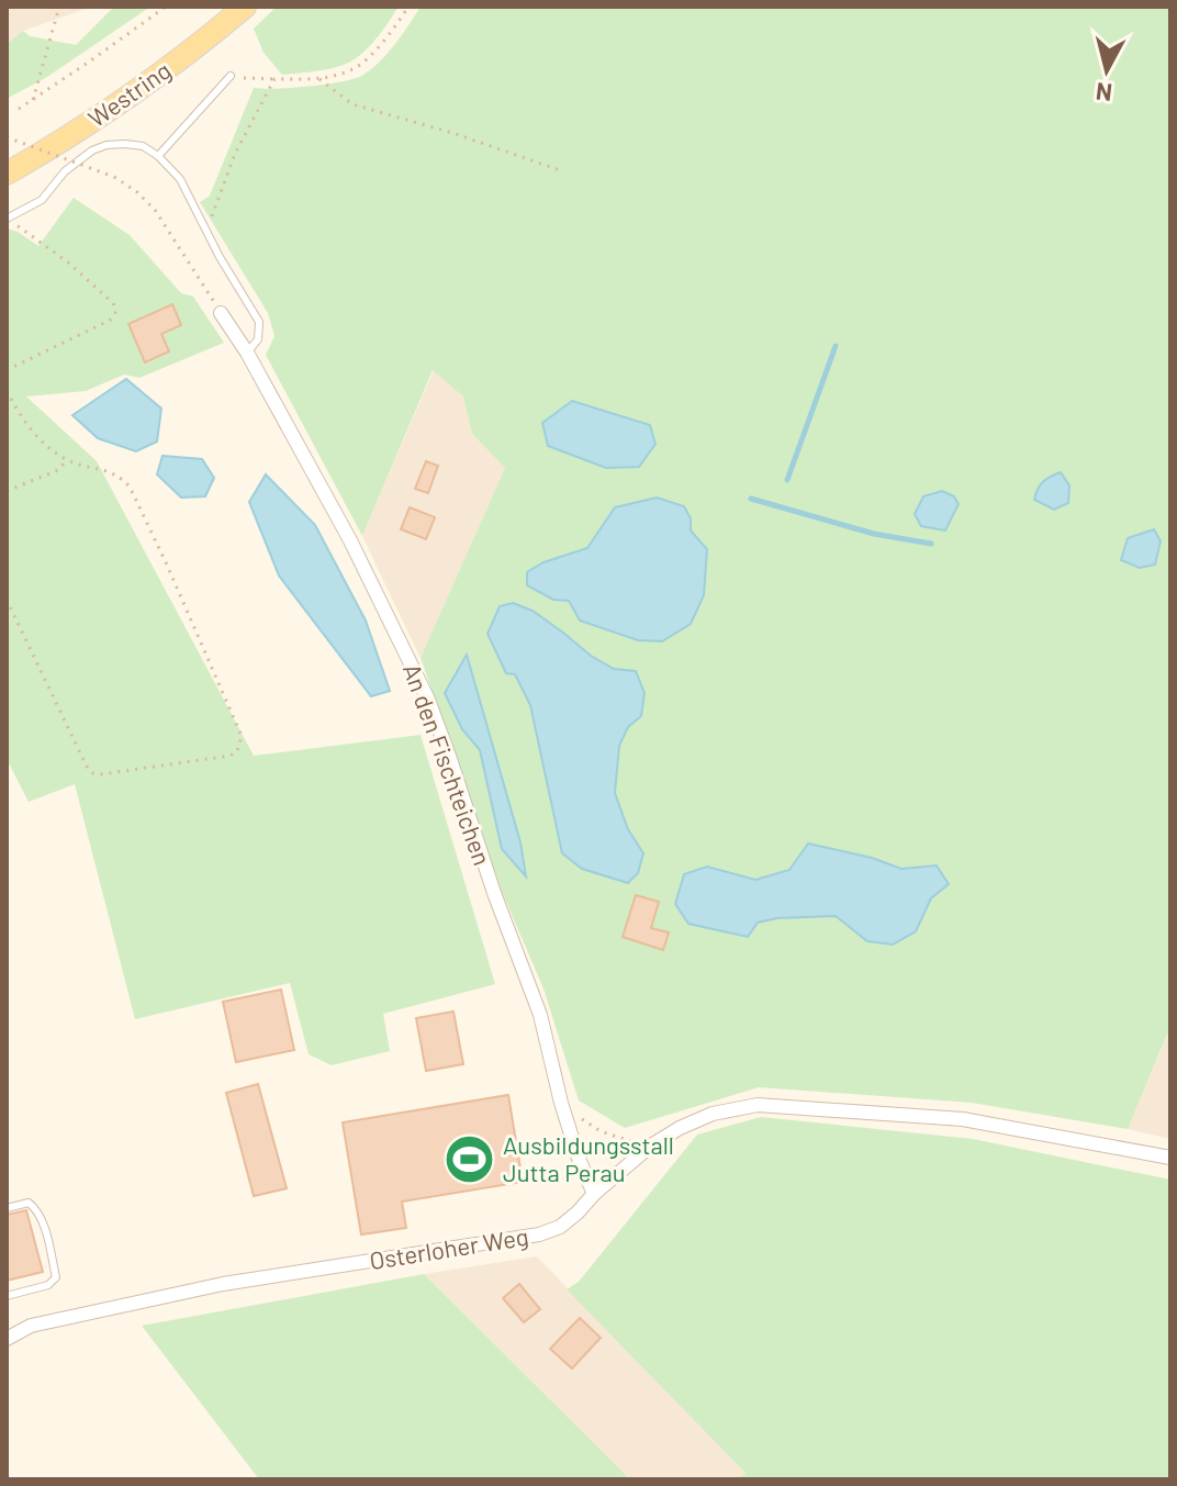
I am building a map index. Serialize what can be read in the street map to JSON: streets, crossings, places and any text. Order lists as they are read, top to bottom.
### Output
{
  "streets": {
    "main road": ["Westring"],
    "street": ["An den Fischteichen", "Osterloher Weg"]
  },
  "crossings": [
    ["An den Fischteichen", "Osterloher Weg"]
  ],
  "places": {
    "sports": ["Ausbildungsstall Jutta Perau"]
  },
  "north": "bottom"
}
